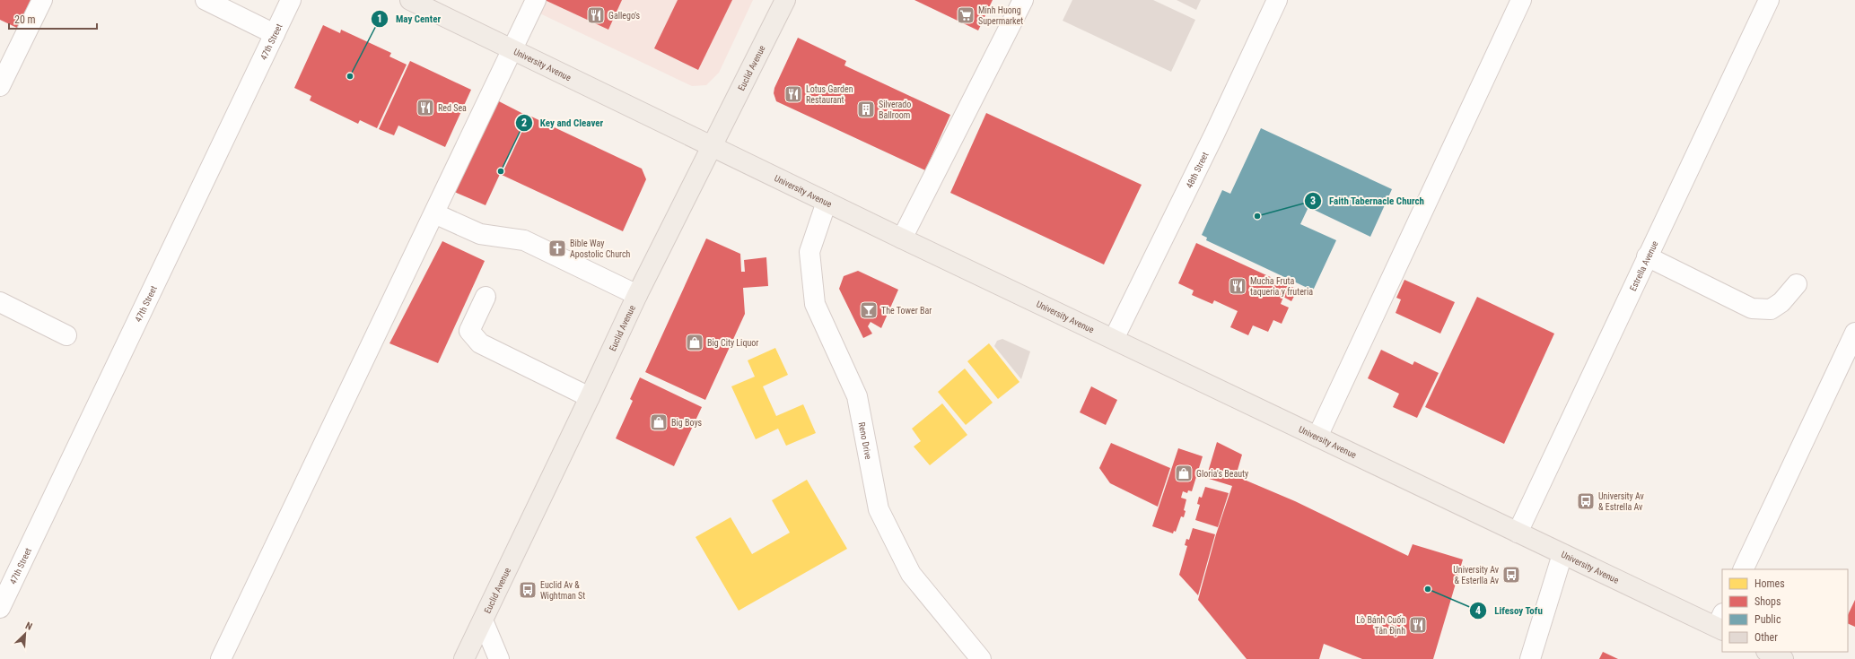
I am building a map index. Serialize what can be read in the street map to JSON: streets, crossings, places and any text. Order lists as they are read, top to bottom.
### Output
{
  "streets": {
    "main road": ["University Avenue", "Euclid Avenue"],
    "street": [
      "47th Street",
      "48th Street",
      "Estrella Avenue",
      "Reno Drive"
    ]
  },
  "crossings": [
    ["University Avenue", "Euclid Avenue"],
    ["University Avenue", "48th Street"],
    ["University Avenue", "Estrella Avenue"],
    ["University Avenue", "Reno Drive"]
  ],
  "places": {
    "restaurant": [
      "Gallego's",
      "Lotus Garden Restaurant",
      "Red Sea",
      "Mucha Fruta taqueria y fruteria",
      "Lò Bánh Cuốn Tân Định"
    ],
    "supermarket": ["Minh Huong Supermarket"],
    "other": [
      "May Center",
      "Key and Cleaver",
      "Faith Tabernacle Church",
      "Lifesoy Tofu"
    ],
    "building": ["Silverado Ballroom"],
    "church": ["Bible Way Apostolic Church"],
    "bar": ["The Tower Bar"],
    "shop": ["Big City Liquor", "Big Boys", "Gloria's Beauty"],
    "bus stop": ["University Av & Estrella Av", "University Av & Esterlla Av", "Euclid Av & Wightman St"]
  },
  "legend": [
    "Homes",
    "Shops",
    "Public",
    "Other"
  ],
  "scale_bar": "20 m",
  "north": "top right"
}
